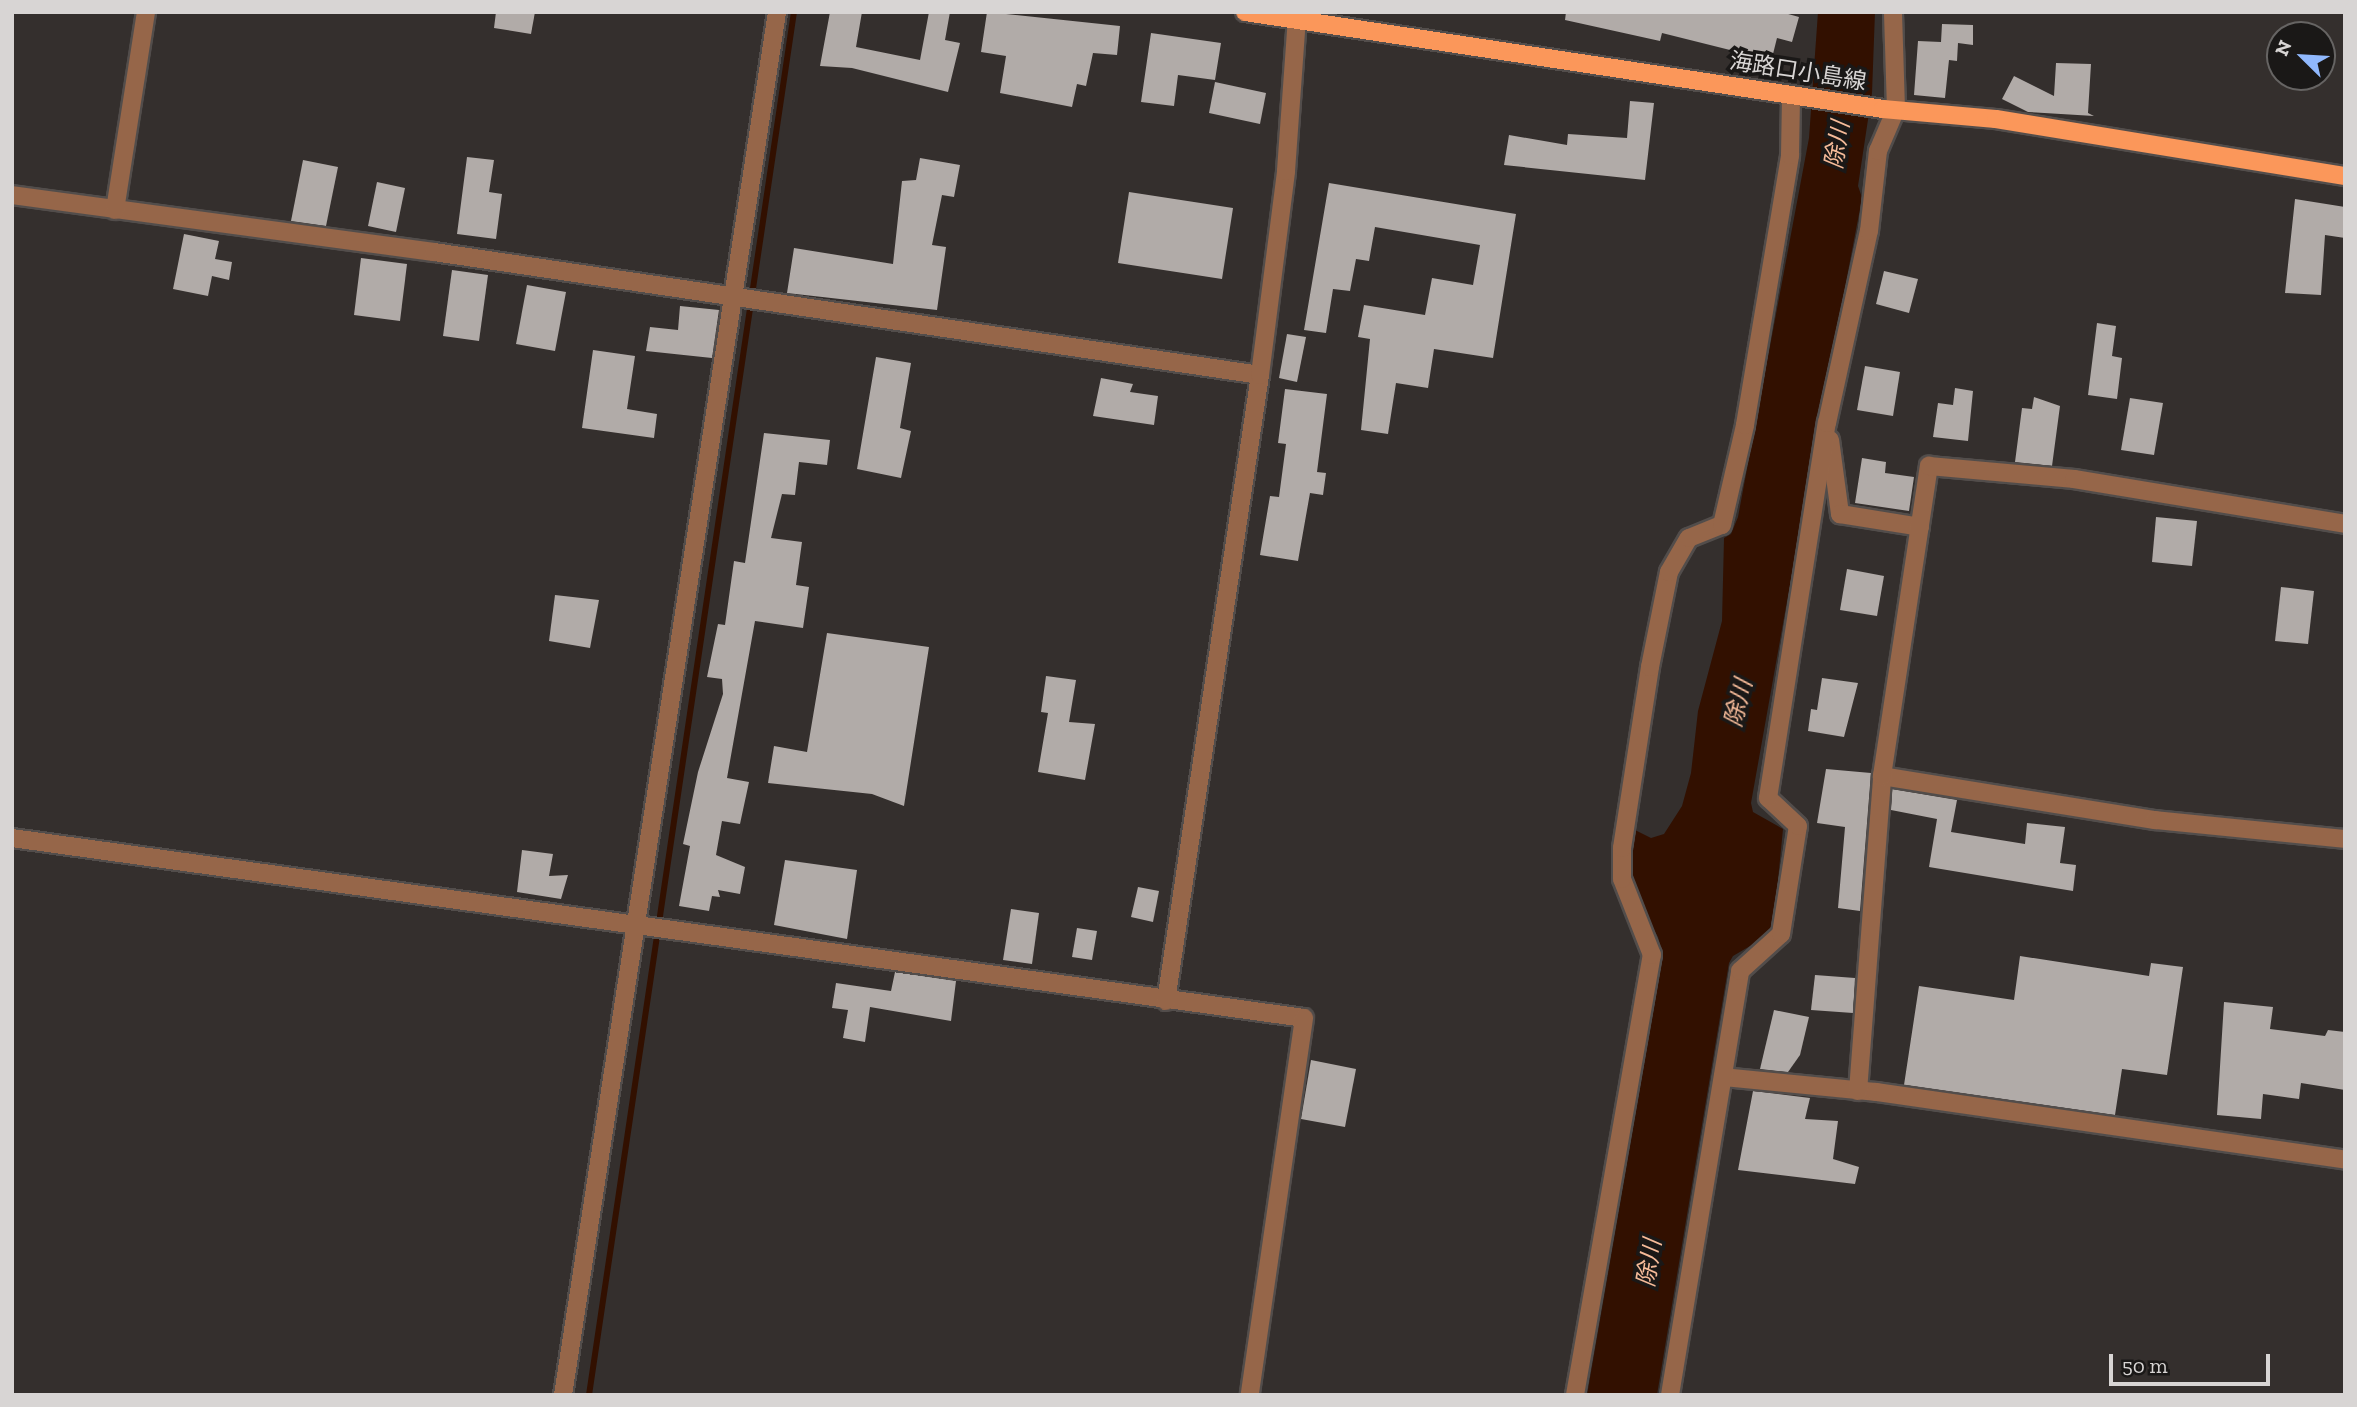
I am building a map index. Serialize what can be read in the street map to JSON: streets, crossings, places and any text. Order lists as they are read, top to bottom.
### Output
{
  "streets": {
    "main road": ["海路口小島線"]
  },
  "water": ["除川"],
  "scale_bar": "50 m",
  "north": "top left"
}
